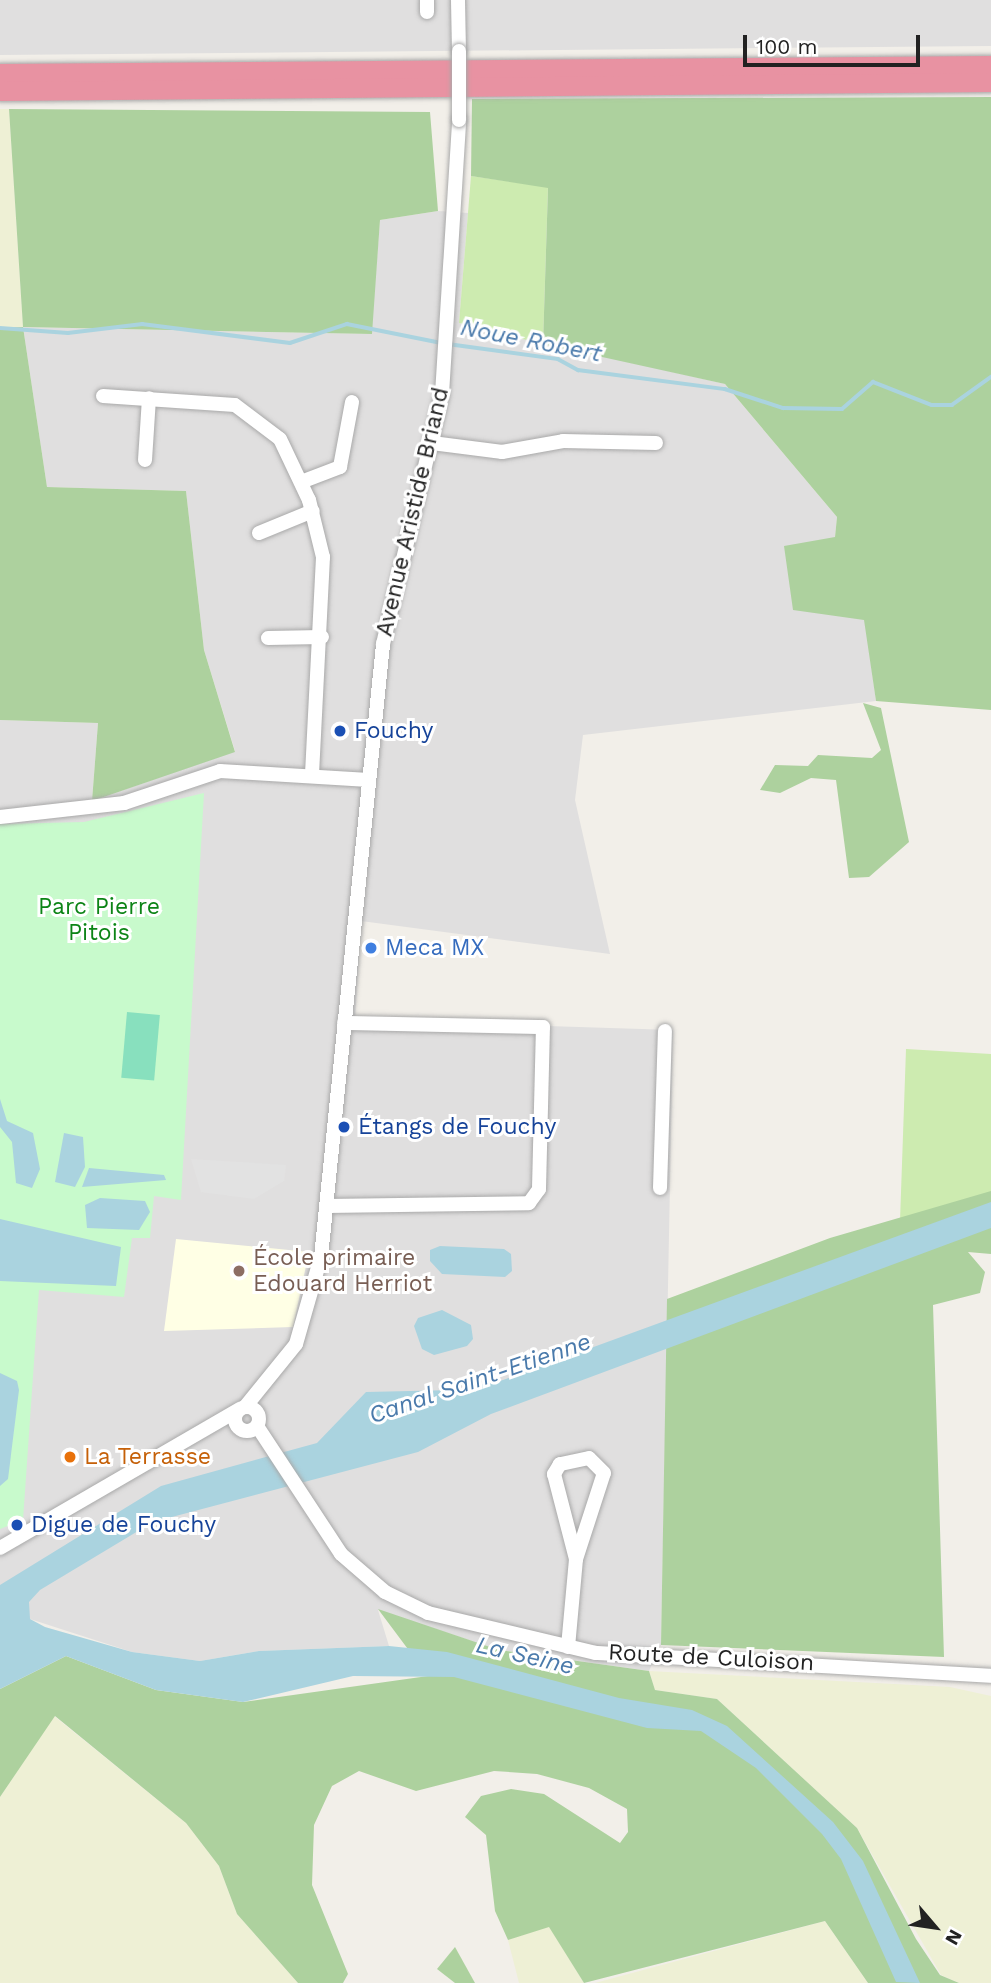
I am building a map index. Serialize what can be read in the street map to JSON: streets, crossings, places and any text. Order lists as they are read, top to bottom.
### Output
{
  "streets": {
    "street": ["Avenue Aristide Briand", "Route de Culoison"]
  },
  "crossings": [
    ["Avenue Aristide Briand", "Route de Culoison"]
  ],
  "water": ["Noue Robert", "Canal Saint-Etienne", "La Seine"],
  "parks": ["Parc Pierre Pitois"],
  "places": [
    "Fouchy",
    "Meca MX",
    "Étangs de Fouchy",
    "École primaire Edouard Herriot",
    "La Terrasse",
    "Digue de Fouchy"
  ],
  "scale_bar": "100 m",
  "north": "bottom right"
}
